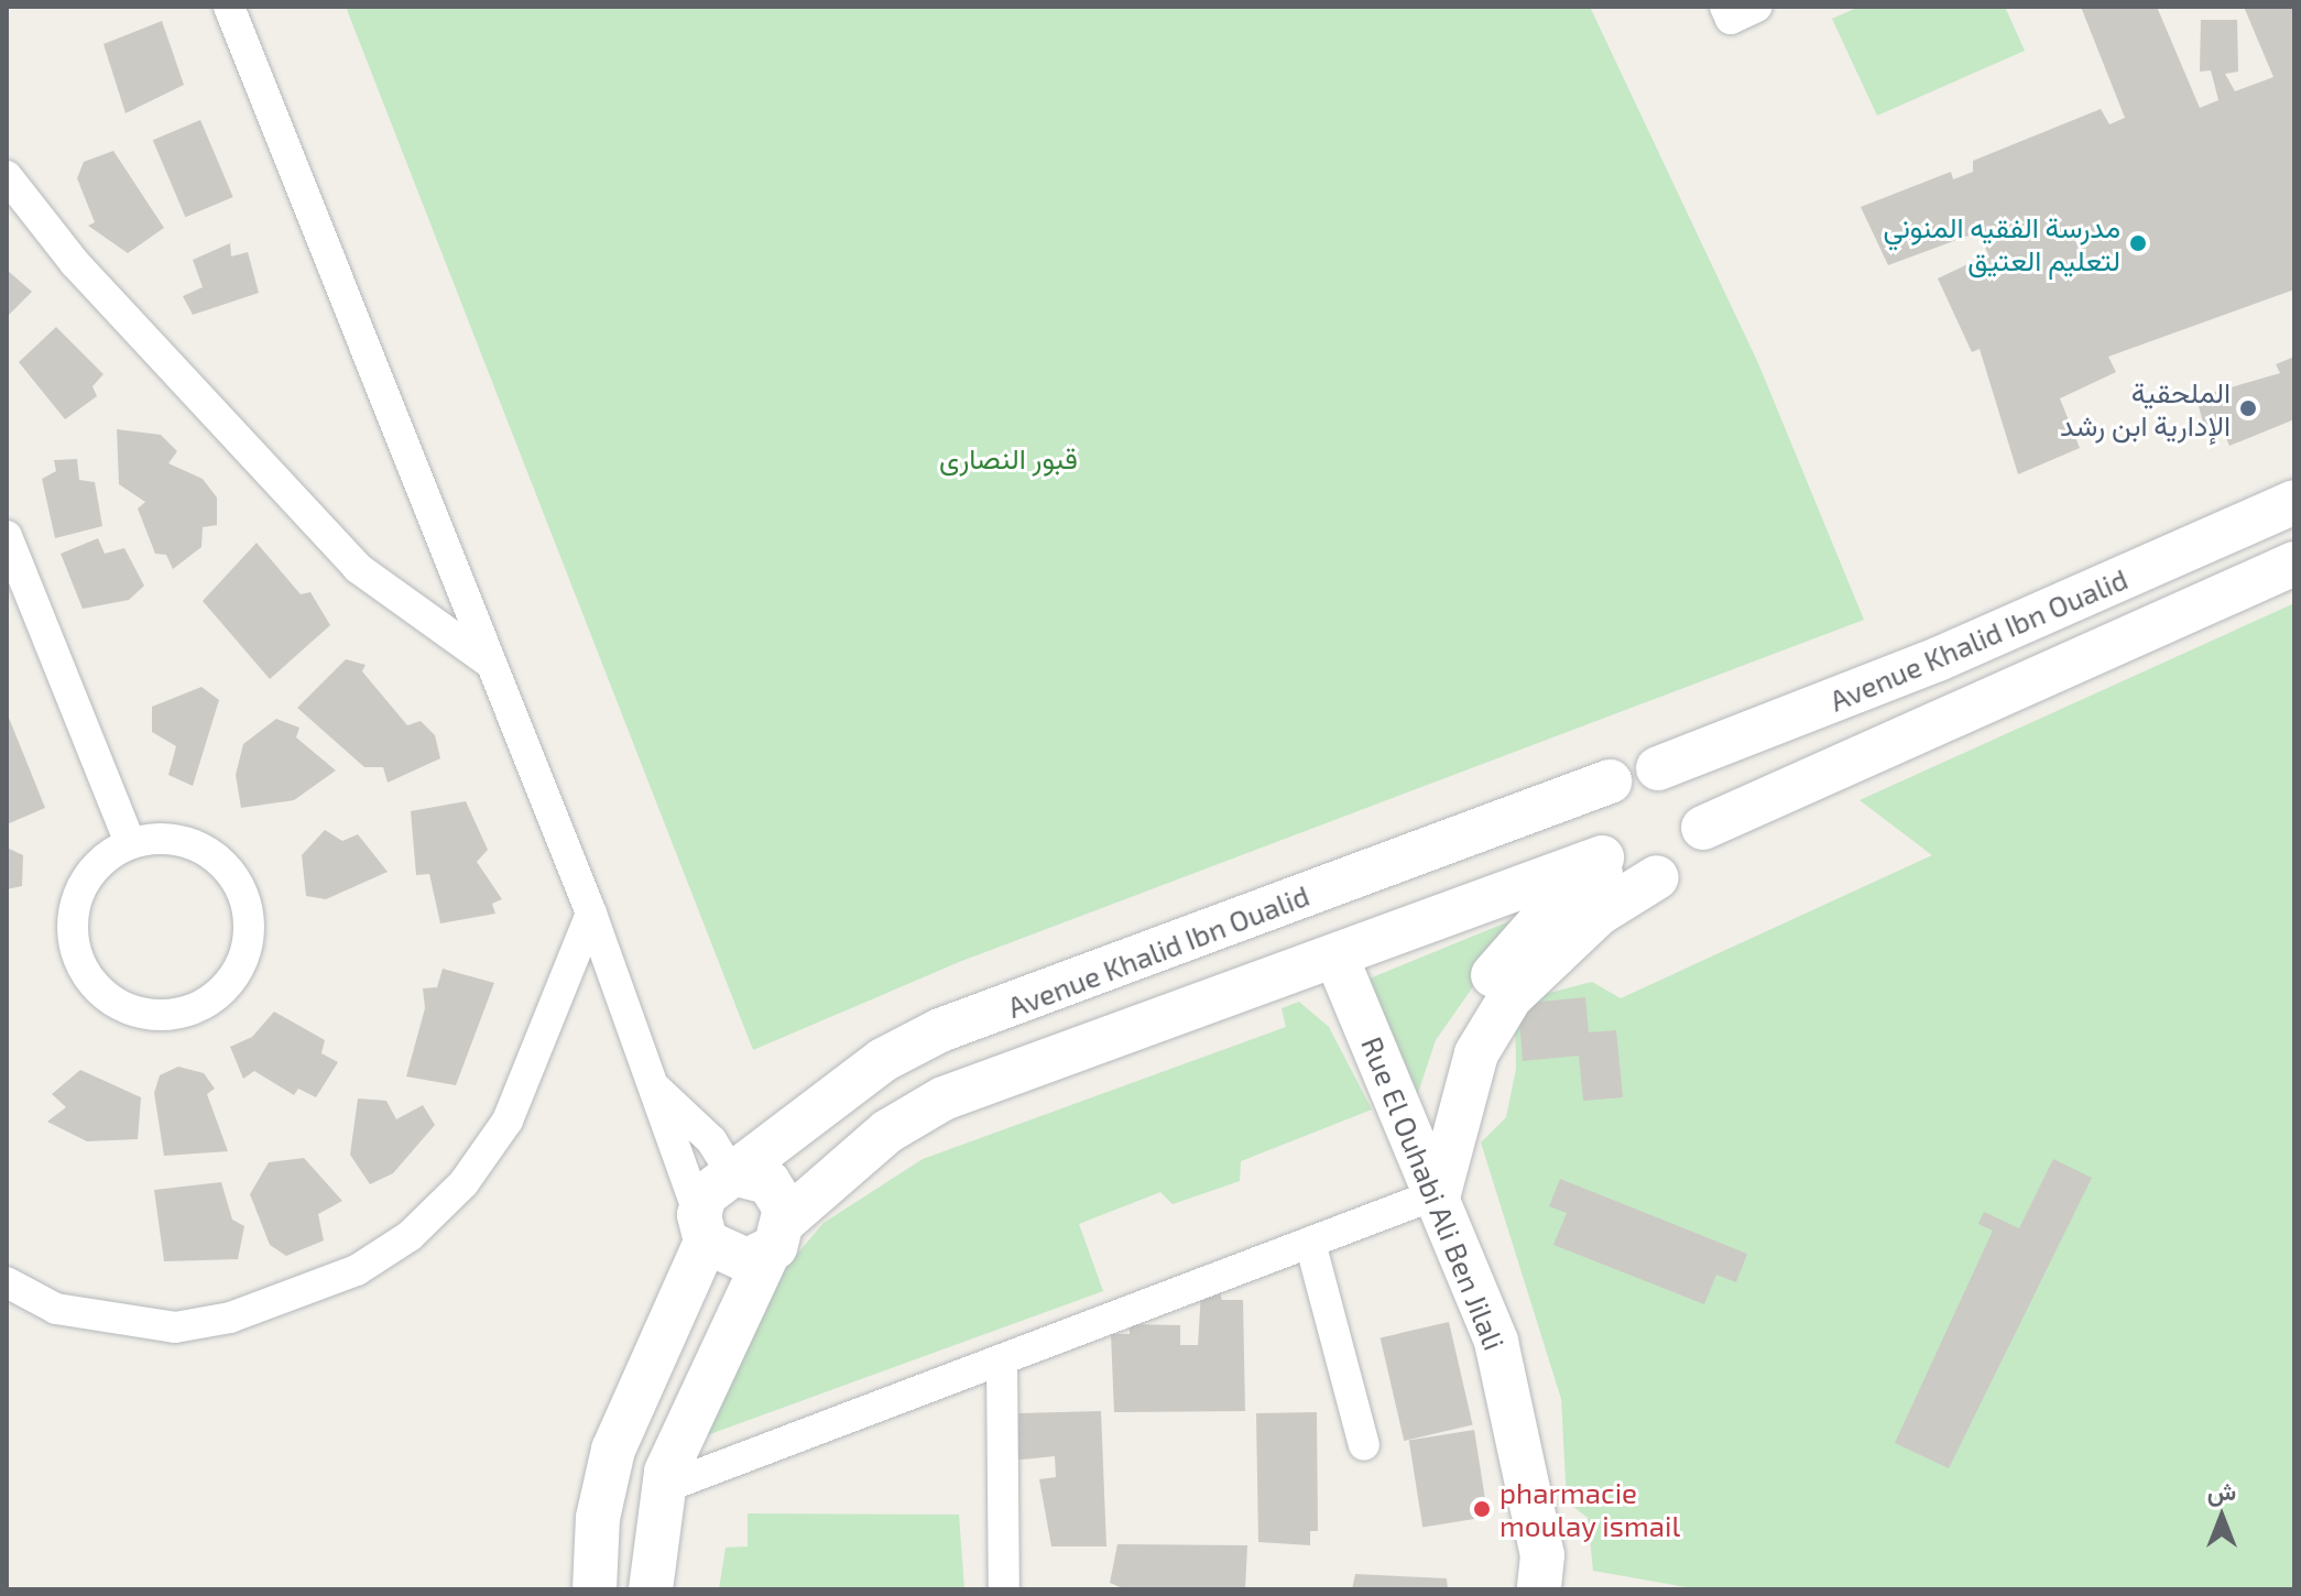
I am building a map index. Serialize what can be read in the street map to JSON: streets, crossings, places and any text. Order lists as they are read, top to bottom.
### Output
{
  "streets": {
    "main road": ["Avenue Khalid Ibn Oualid", "Rue El Ouhabi Ali Ben Jilali"]
  },
  "parks": ["قبور النصارى"],
  "places": ["مدرسة الفقيه المنوني لتعليم العتيق", "الملحقية الإدارية ابن رشد", "pharmacie moulay ismail"],
  "north": "top"
}
